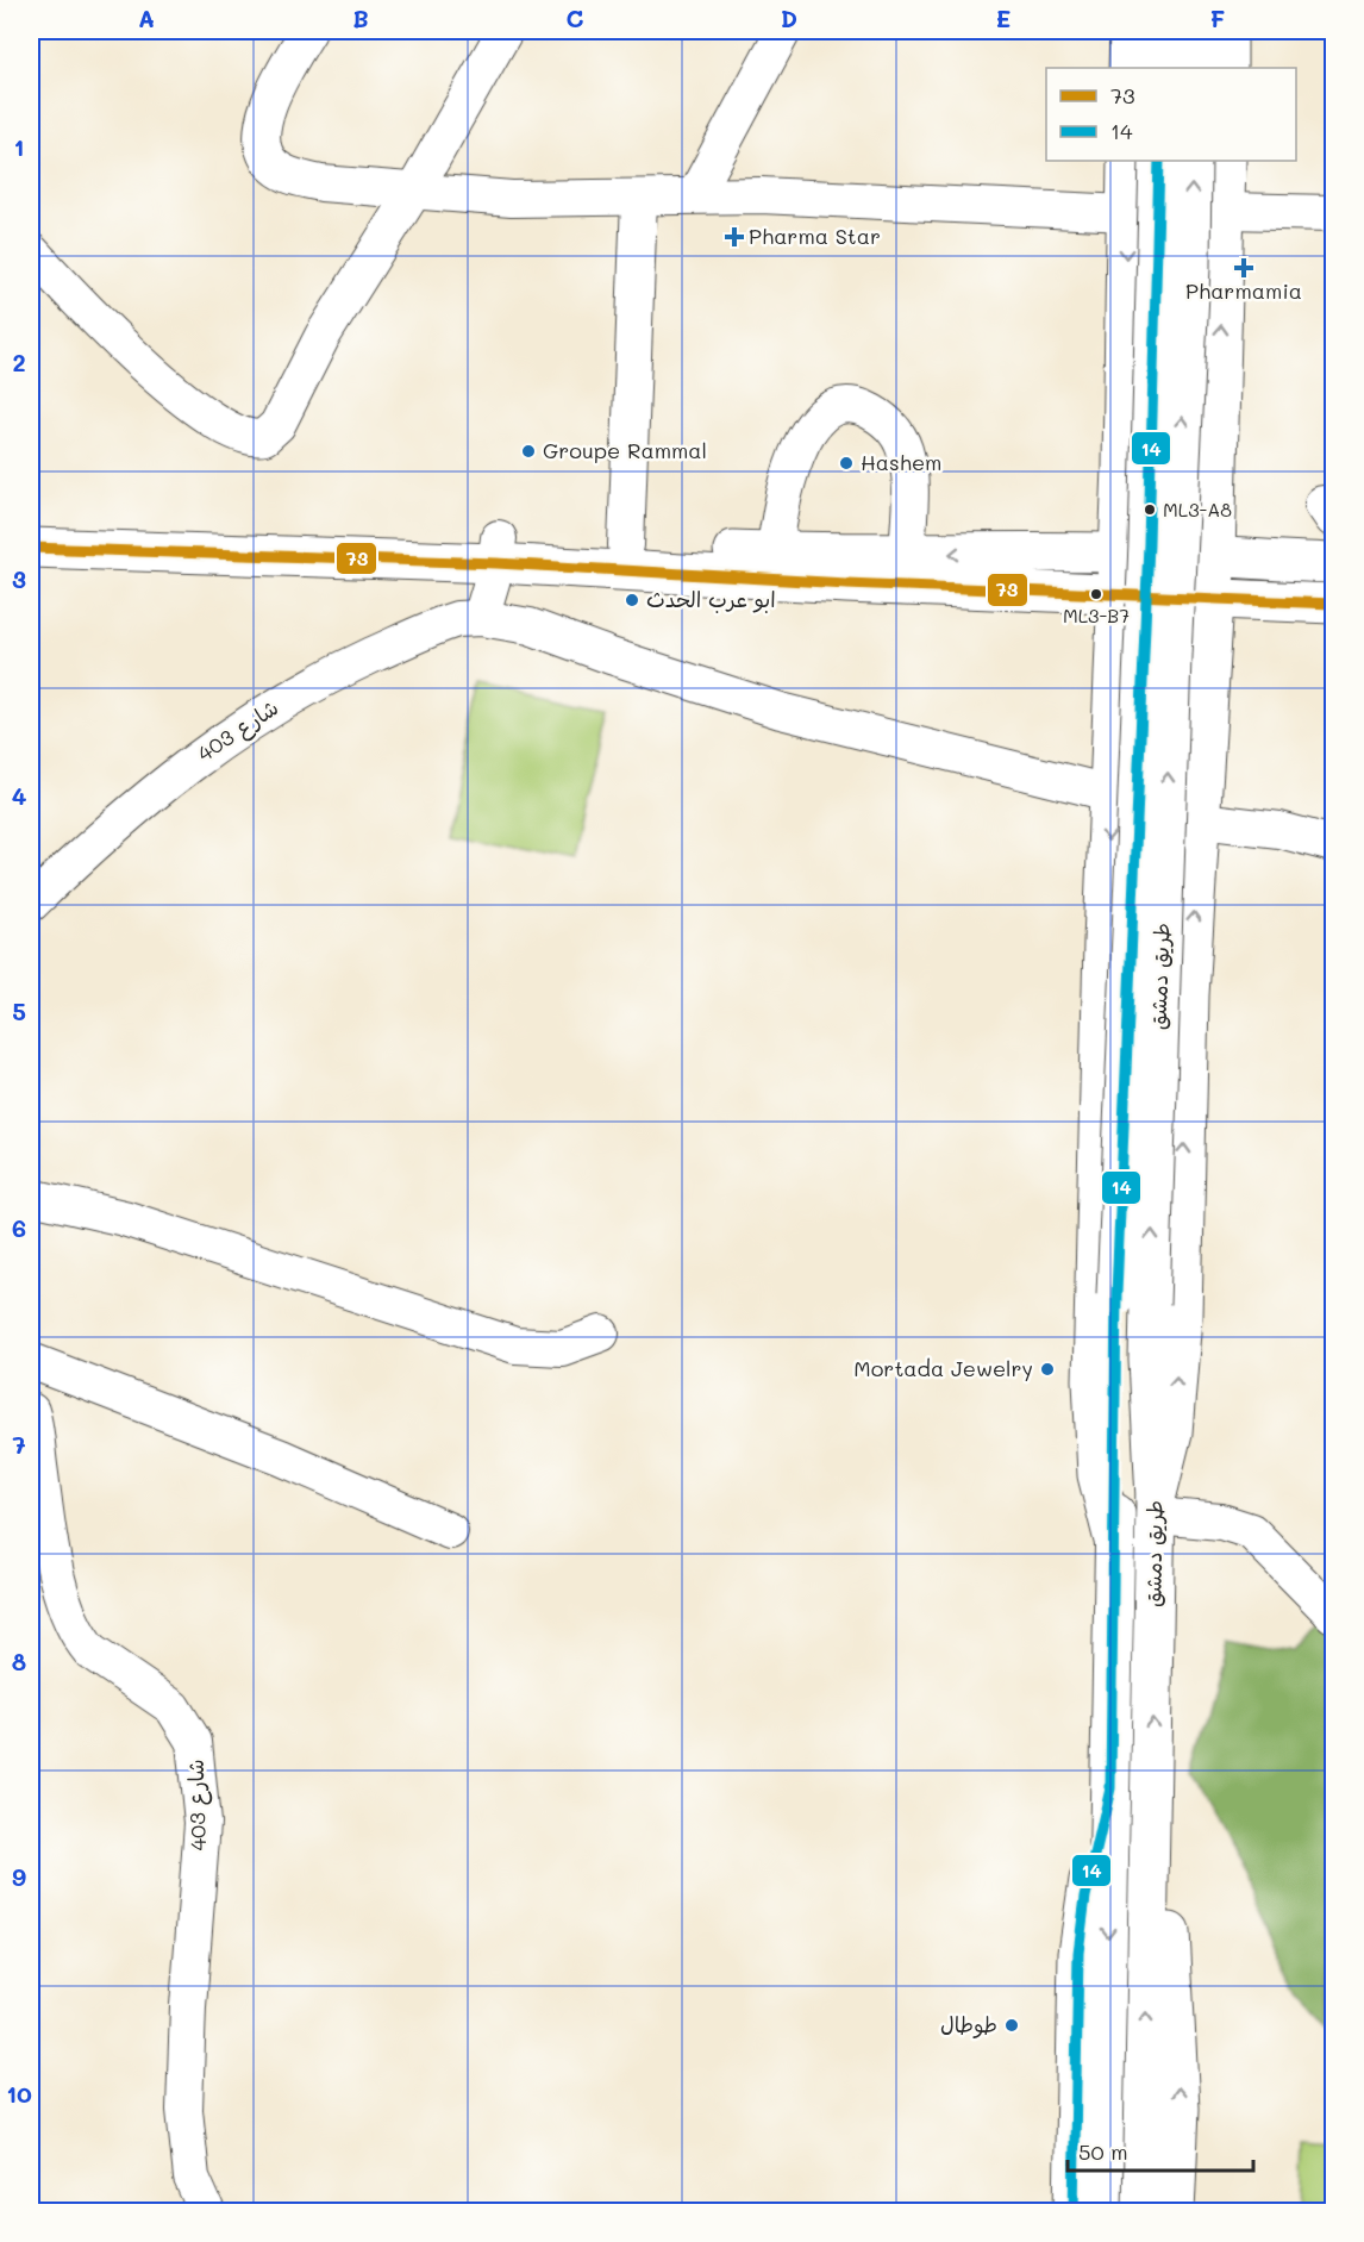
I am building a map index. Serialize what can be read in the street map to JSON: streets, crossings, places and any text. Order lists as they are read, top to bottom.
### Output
{
  "streets": {
    "highway": ["طريق دمشق"],
    "street": ["شارع 403"]
  },
  "places": {
    "health": ["Pharma Star", "Pharmamia"],
    "other": [
      "Groupe Rammal",
      "Hashem",
      "ML3-A8",
      "ML3-B7",
      "ابو عرب الحدث",
      "Mortada Jewelry",
      "طوطال"
    ]
  },
  "lines": ["transit line 14", "transit line 73"],
  "legend": ["73", "14"],
  "scale_bar": "50 m",
  "grid": {
    "columns": [
      "A",
      "B",
      "C",
      "D",
      "E",
      "F"
    ],
    "rows": [
      "1",
      "2",
      "3",
      "4",
      "5",
      "6",
      "7",
      "8",
      "9",
      "10"
    ]
  }
}
